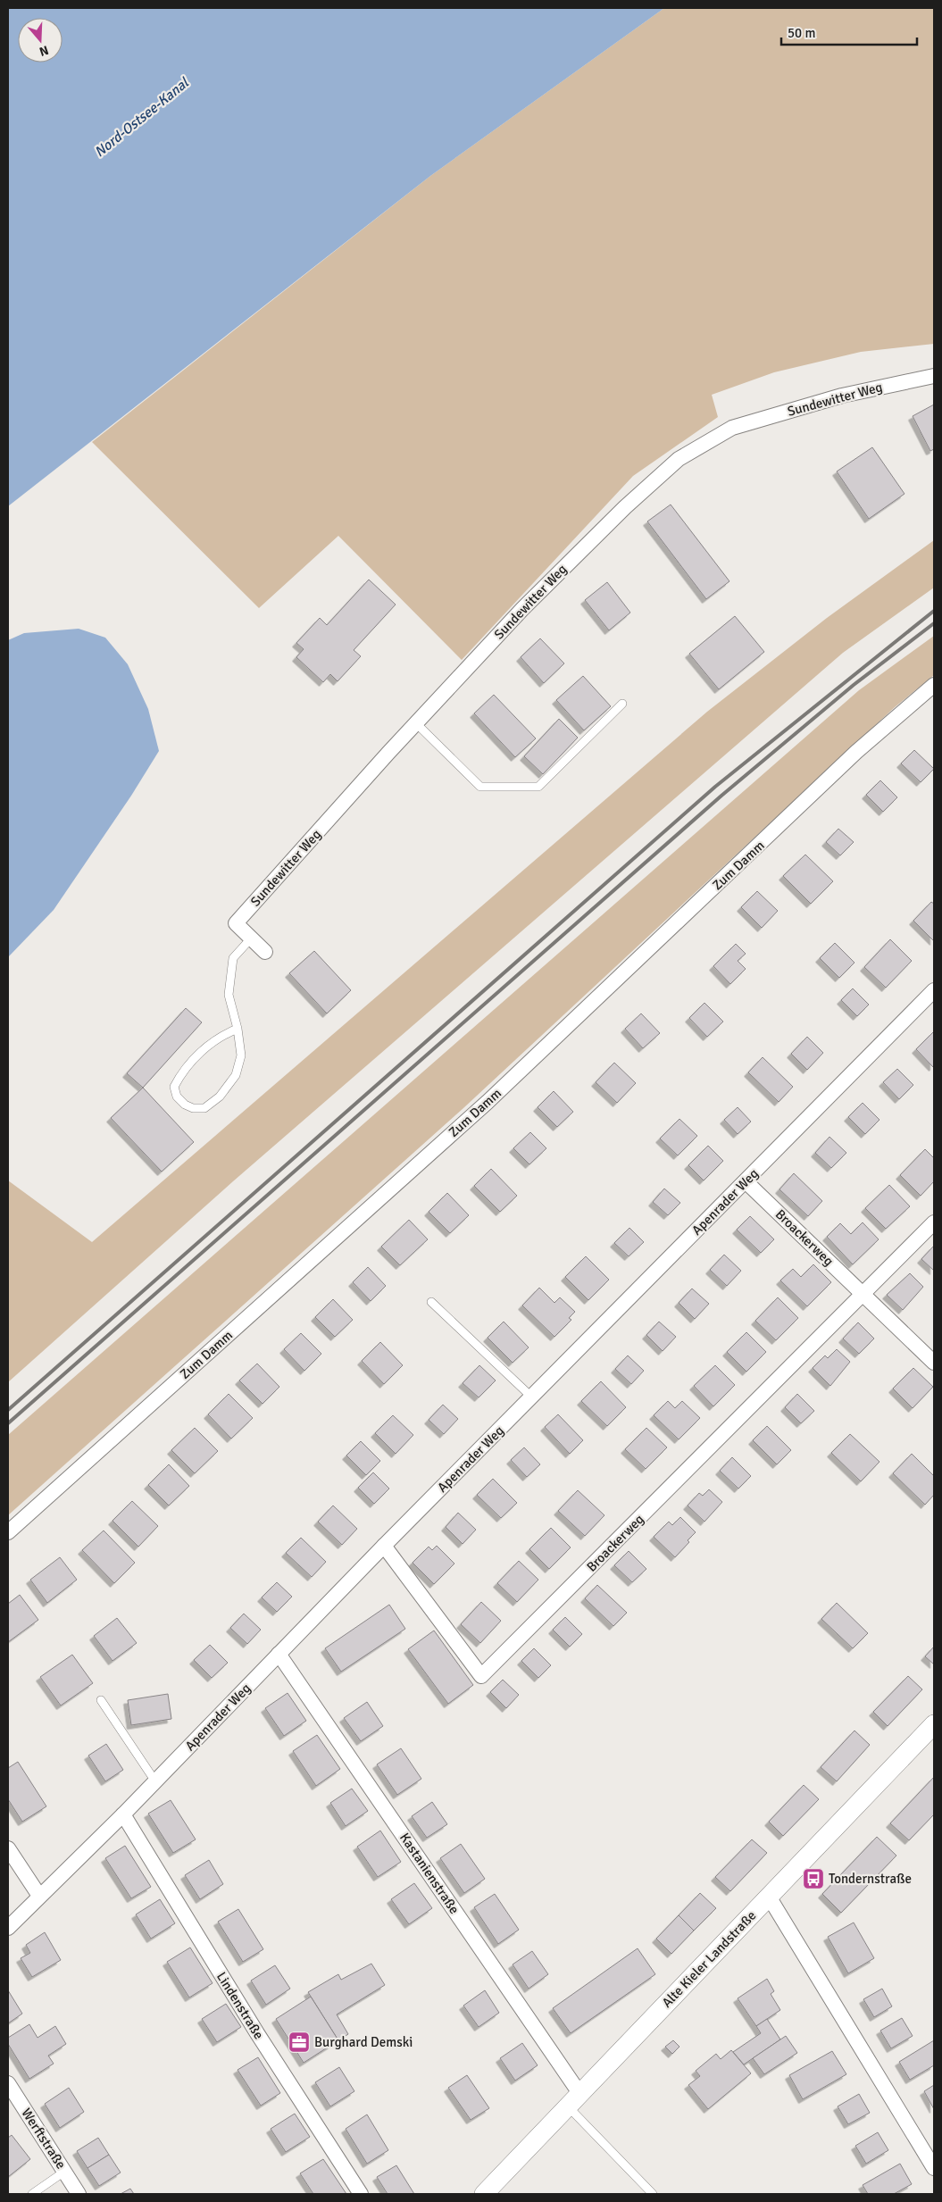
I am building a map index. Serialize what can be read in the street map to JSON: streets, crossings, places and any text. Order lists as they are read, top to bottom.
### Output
{
  "streets": {
    "street": [
      "Sundewitter Weg",
      "Zum Damm",
      "Apenrader Weg",
      "Broackerweg",
      "Kastanienstraße",
      "Alte Kieler Landstraße",
      "Lindenstraße",
      "Werftstraße"
    ]
  },
  "crossings": [
    ["Apenrader Weg", "Broackerweg"],
    ["Apenrader Weg", "Kastanienstraße"],
    ["Apenrader Weg", "Lindenstraße"],
    ["Kastanienstraße", "Alte Kieler Landstraße"]
  ],
  "water": ["Nord-Ostsee-Kanal"],
  "places": {
    "bus stop": ["Tondernstraße"],
    "office": ["Burghard Demski"]
  },
  "scale_bar": "50 m",
  "north": "bottom"
}
